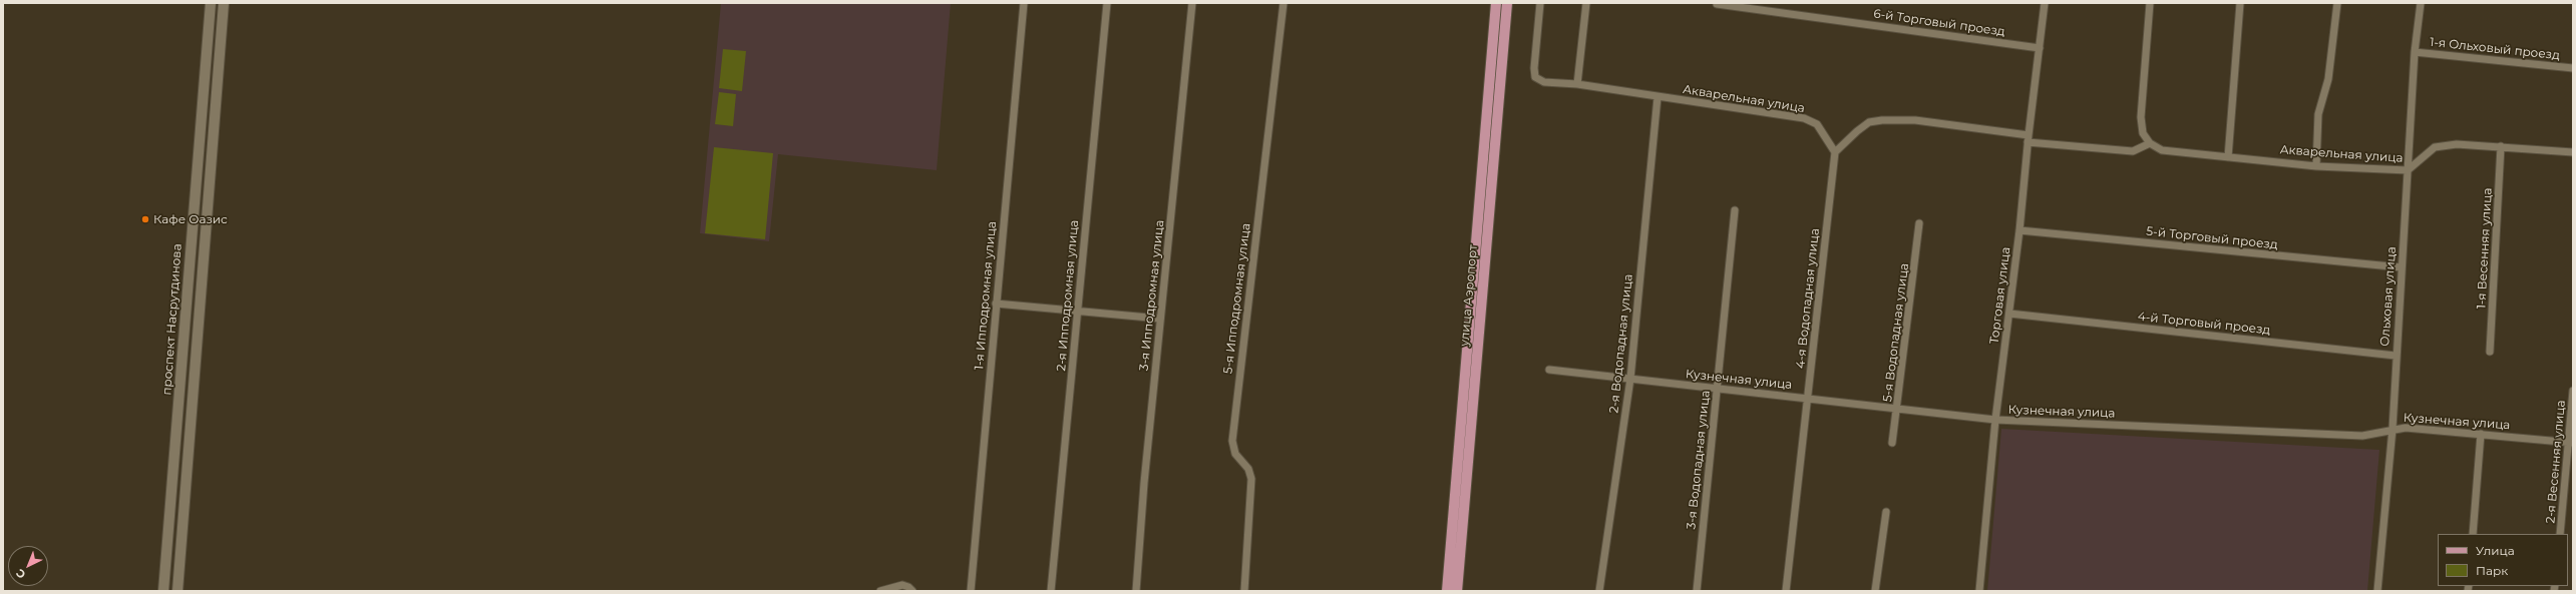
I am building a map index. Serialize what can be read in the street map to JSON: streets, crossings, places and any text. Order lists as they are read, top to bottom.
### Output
{
  "streets": {
    "main road": ["улица Аэропорт", "проспект Насрутдинова"],
    "street": [
      "6-й Торговый проезд",
      "1-я Ольховый проезд",
      "Акварельная улица",
      "5-й Торговый проезд",
      "1-я Весенняя улица",
      "1-я Ипподромная улица",
      "2-я Ипподромная улица",
      "3-я Ипподромная улица",
      "Торговая улица",
      "Ольховая улица",
      "5-я Ипподромная улица",
      "4-я Водопадная улица",
      "4-й Торговый проезд",
      "5-я Водопадная улица",
      "2-я Водопадная улица",
      "Кузнечная улица",
      "3-я Водопадная улица",
      "2-я Весенняя улица"
    ]
  },
  "crossings": [
    ["6-й Торговый проезд", "Торговая улица"],
    ["1-я Ольховый проезд", "Ольховая улица"],
    ["Акварельная улица", "1-я Весенняя улица"],
    ["Акварельная улица", "Ольховая улица"],
    ["Акварельная улица", "4-я Водопадная улица"],
    ["Акварельная улица", "2-я Водопадная улица"],
    ["5-й Торговый проезд", "Торговая улица"],
    ["5-й Торговый проезд", "Ольховая улица"],
    ["Торговая улица", "4-й Торговый проезд"],
    ["Торговая улица", "Кузнечная улица"],
    ["Ольховая улица", "4-й Торговый проезд"],
    ["Ольховая улица", "Кузнечная улица"],
    ["4-я Водопадная улица", "Кузнечная улица"],
    ["5-я Водопадная улица", "Кузнечная улица"],
    ["2-я Водопадная улица", "Кузнечная улица"],
    ["Кузнечная улица", "3-я Водопадная улица"],
    ["Кузнечная улица", "2-я Весенняя улица"]
  ],
  "places": ["Кафе Оазис"],
  "legend": ["Улица", "Парк"],
  "north": "bottom left"
}
